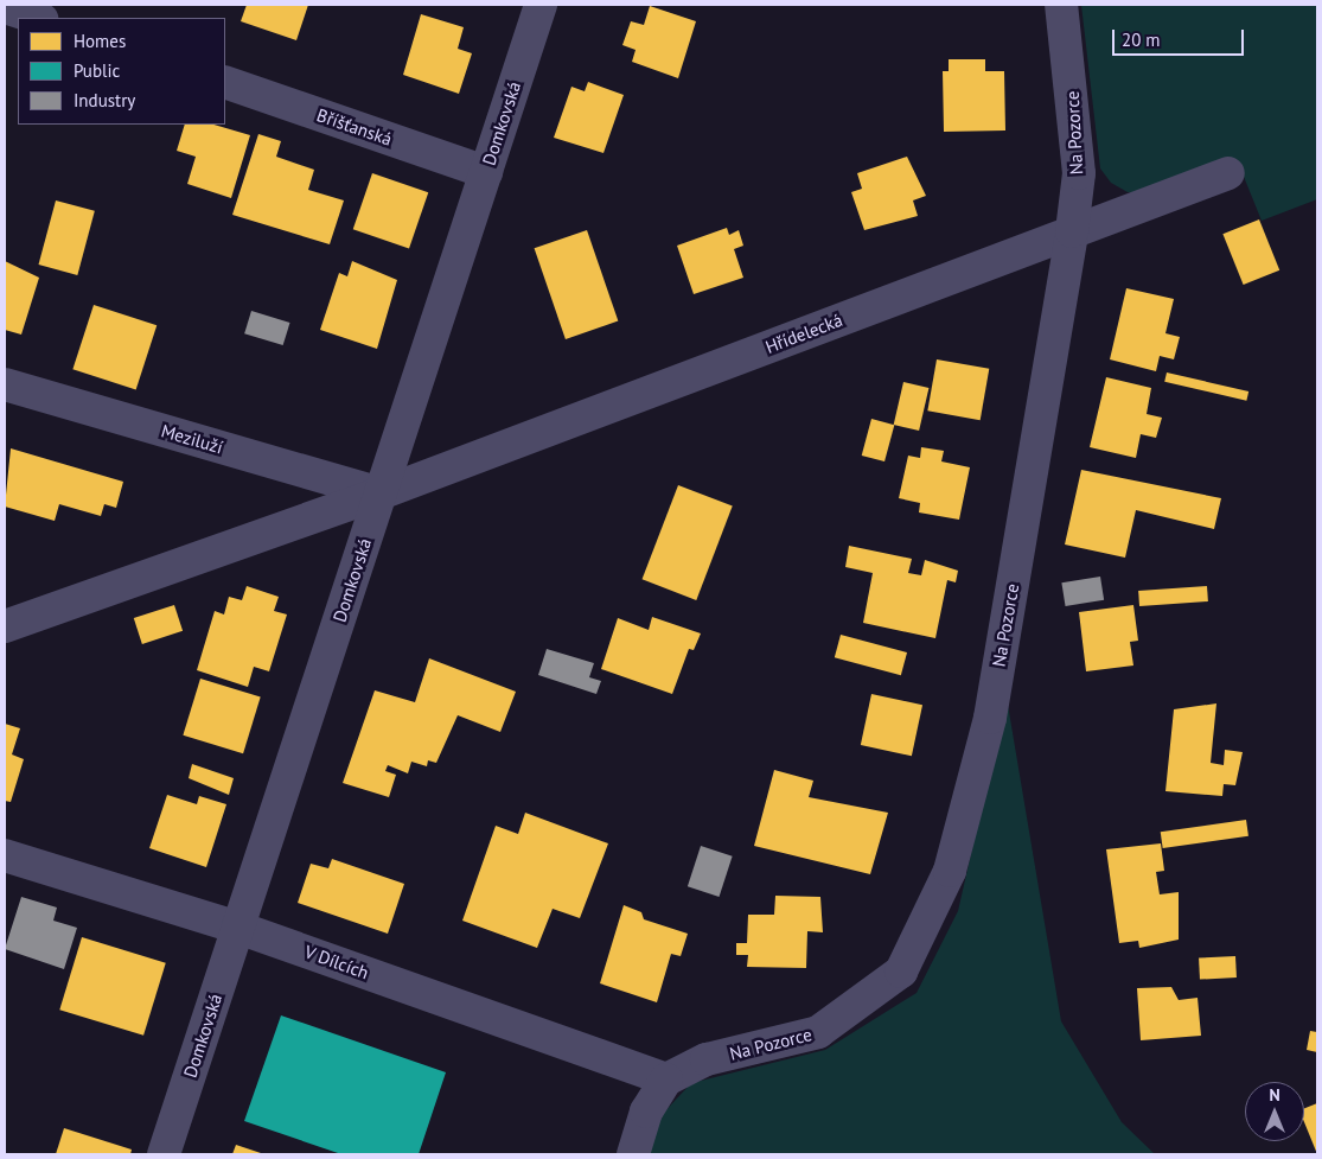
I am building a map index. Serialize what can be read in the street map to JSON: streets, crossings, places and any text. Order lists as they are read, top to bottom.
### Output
{
  "streets": {
    "street": [
      "Domkovská",
      "Bříšťanská",
      "Na Pozorce",
      "Hřídelecká",
      "Meziluží",
      "V Dílcích"
    ]
  },
  "crossings": [
    ["Domkovská", "Bříšťanská"],
    ["Domkovská", "Hřídelecká"],
    ["Domkovská", "Meziluží"],
    ["Domkovská", "V Dílcích"],
    ["Na Pozorce", "Hřídelecká"],
    ["Na Pozorce", "V Dílcích"],
    ["Hřídelecká", "Meziluží"]
  ],
  "legend": ["Homes", "Public", "Industry"],
  "scale_bar": "20 m",
  "north": "top"
}
